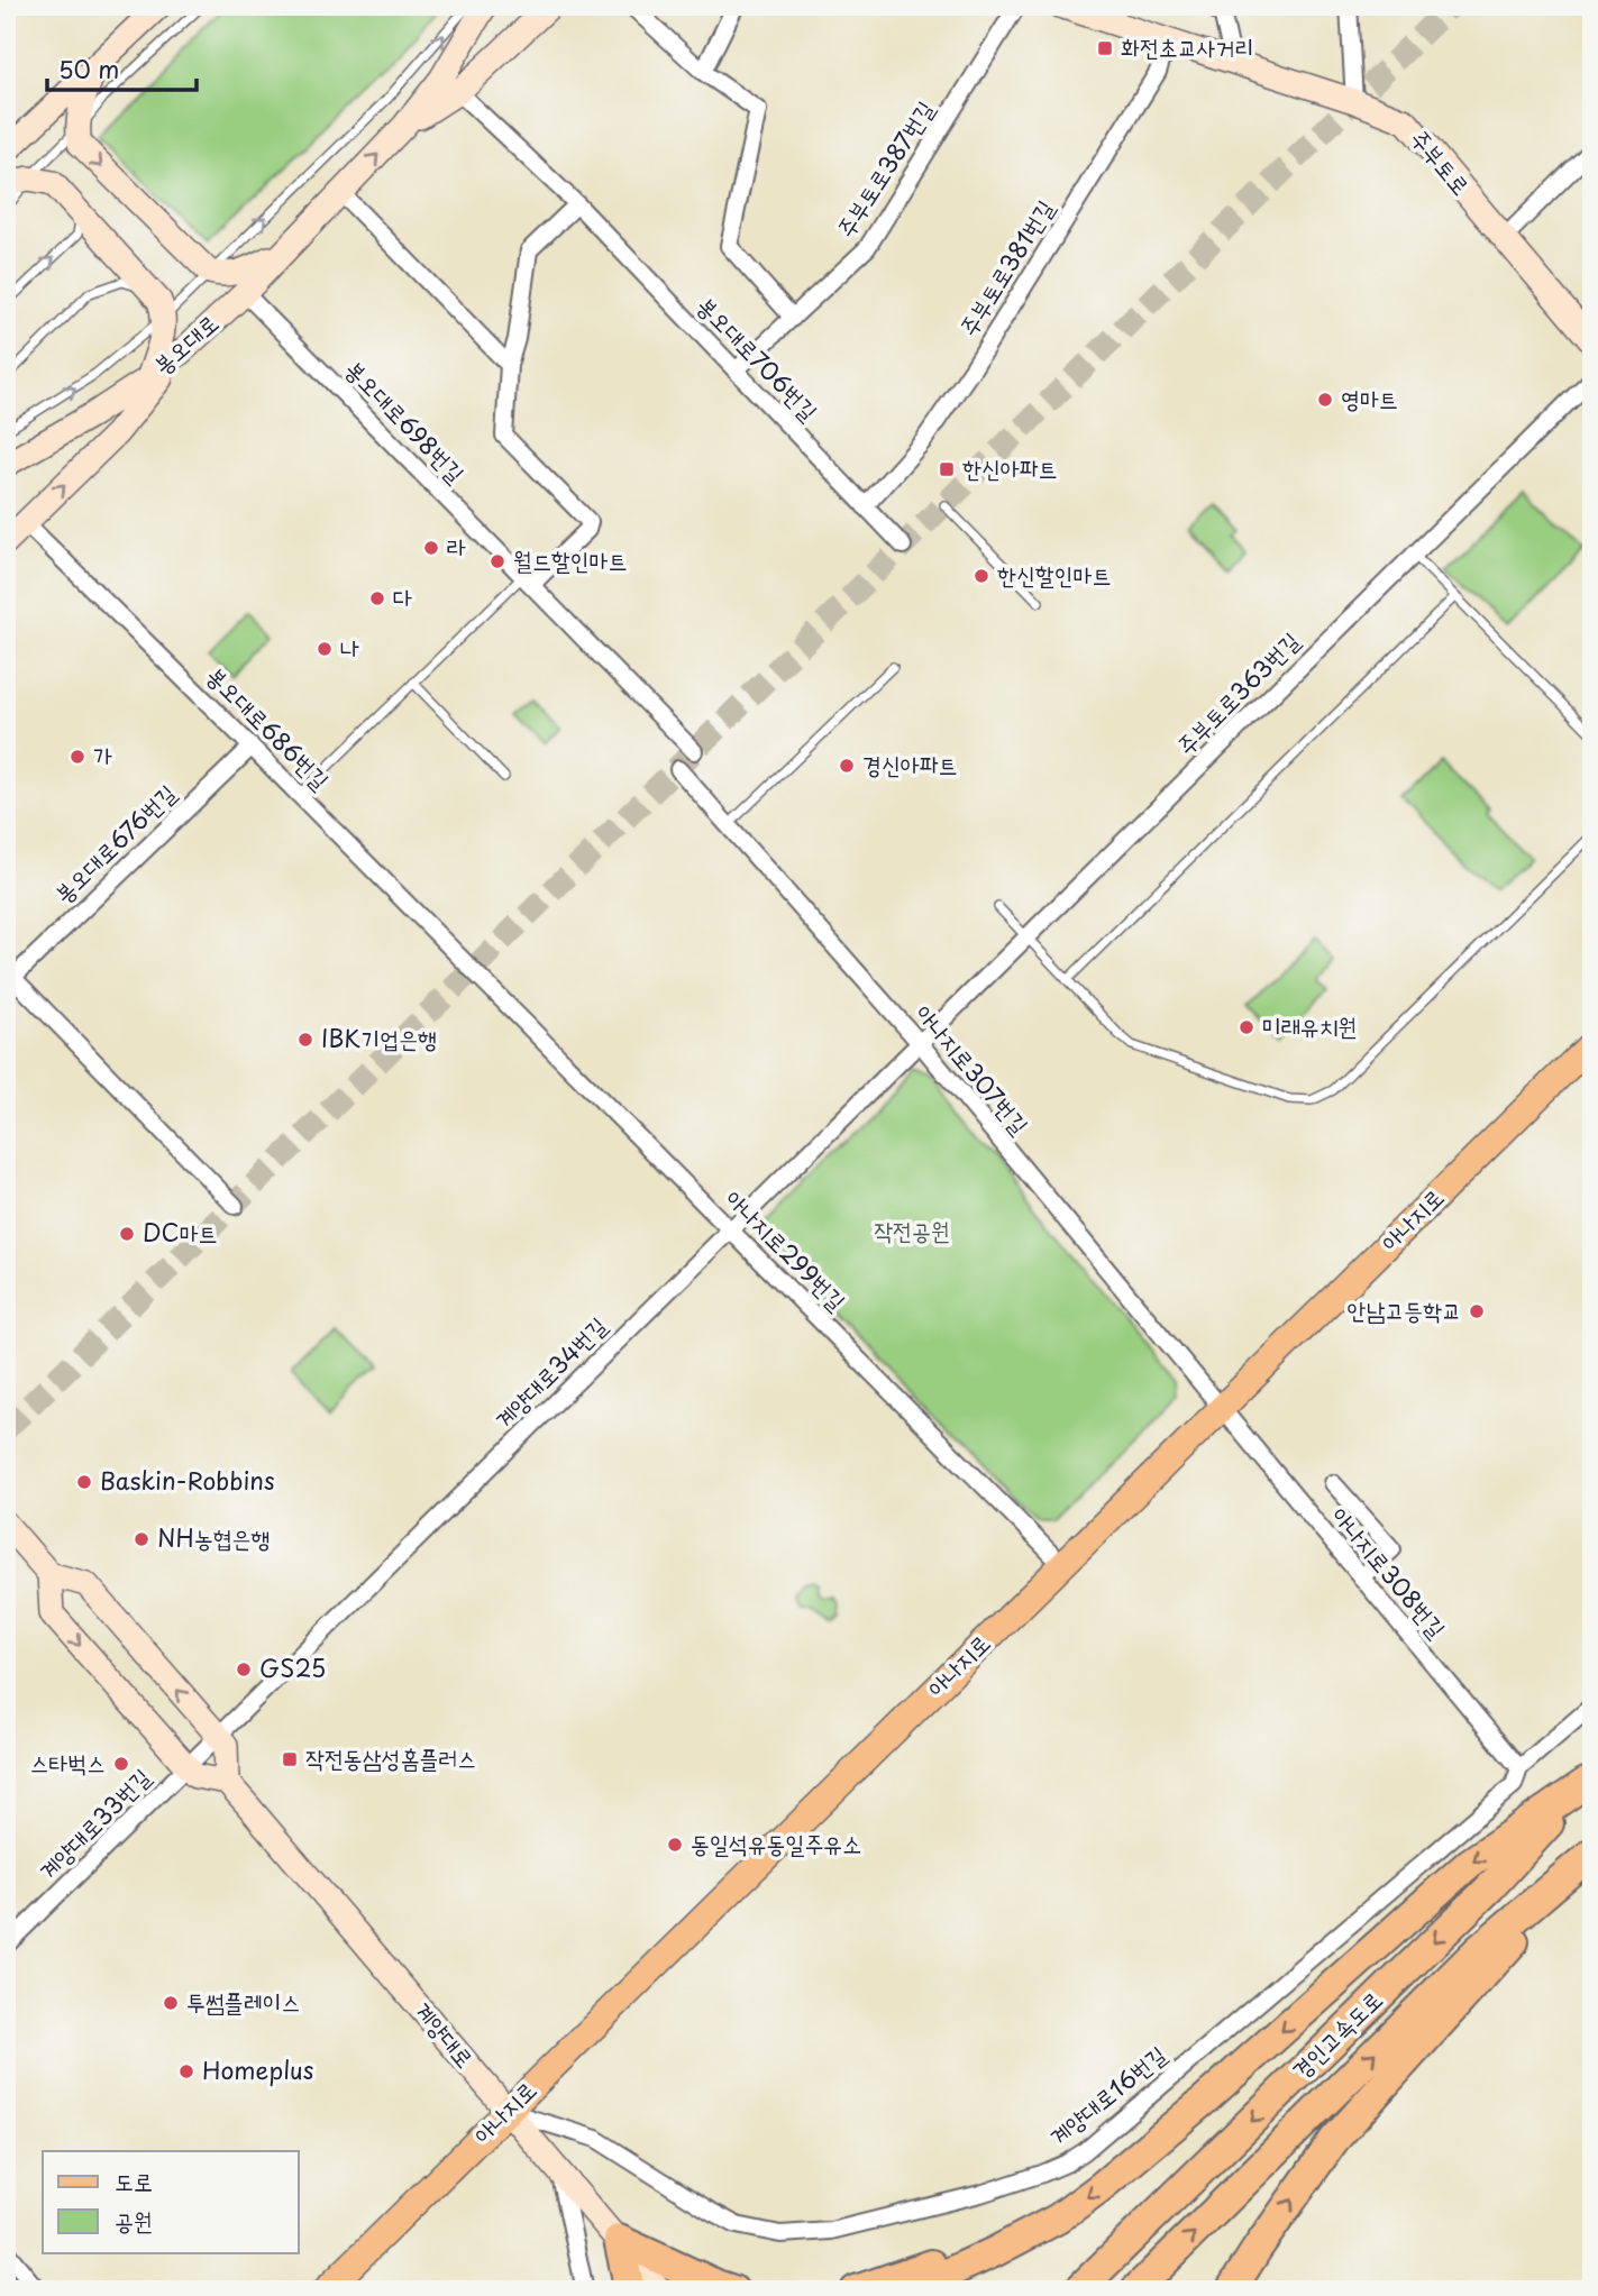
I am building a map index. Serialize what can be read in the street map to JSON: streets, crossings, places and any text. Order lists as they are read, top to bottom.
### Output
{
  "streets": {
    "highway": ["경인고속도로"],
    "main road": [
      "주부토로",
      "봉오대로",
      "아나지로",
      "계양대로"
    ],
    "street": [
      "주부토로387번길",
      "주부토로381번길",
      "봉오대로706번길",
      "봉오대로698번길",
      "주부토로363번길",
      "봉오대로686번길",
      "봉오대로676번길",
      "아나지로307번길",
      "아나지로299번길",
      "계양대로34번길",
      "아나지로308번길",
      "계양대로33번길",
      "계양대로16번길"
    ]
  },
  "crossings": [
    ["주부토로", "주부토로381번길"],
    ["주부토로387번길", "봉오대로706번길"],
    ["주부토로381번길", "봉오대로706번길"],
    ["봉오대로", "봉오대로698번길"],
    ["주부토로363번길", "아나지로307번길"],
    ["주부토로363번길", "계양대로34번길"],
    ["봉오대로686번길", "봉오대로676번길"],
    ["봉오대로686번길", "아나지로299번길"],
    ["아나지로307번길", "아나지로"],
    ["아나지로307번길", "계양대로34번길"],
    ["아나지로307번길", "아나지로308번길"],
    ["아나지로", "아나지로299번길"],
    ["아나지로", "아나지로308번길"],
    ["아나지로", "계양대로"],
    ["아나지로", "계양대로16번길"],
    ["아나지로299번길", "계양대로34번길"],
    ["계양대로34번길", "계양대로33번길"],
    ["아나지로308번길", "계양대로16번길"],
    ["계양대로", "계양대로16번길"]
  ],
  "parks": ["작전공원"],
  "places": {
    "transit": ["화전초교사거리", "한신아파트", "작전동삼성홈플러스"],
    "other": [
      "영마트",
      "라",
      "월드할인마트",
      "한신할인마트",
      "다",
      "나",
      "가",
      "경신아파트",
      "미래유치원",
      "IBK기업은행",
      "DC마트",
      "안남고등학교",
      "Baskin-Robbins",
      "NH농협은행",
      "GS25",
      "스타벅스",
      "동일석유동일주유소",
      "투썸플레이스",
      "Homeplus"
    ]
  },
  "legend": ["도로", "공원"],
  "scale_bar": "50 m"
}
